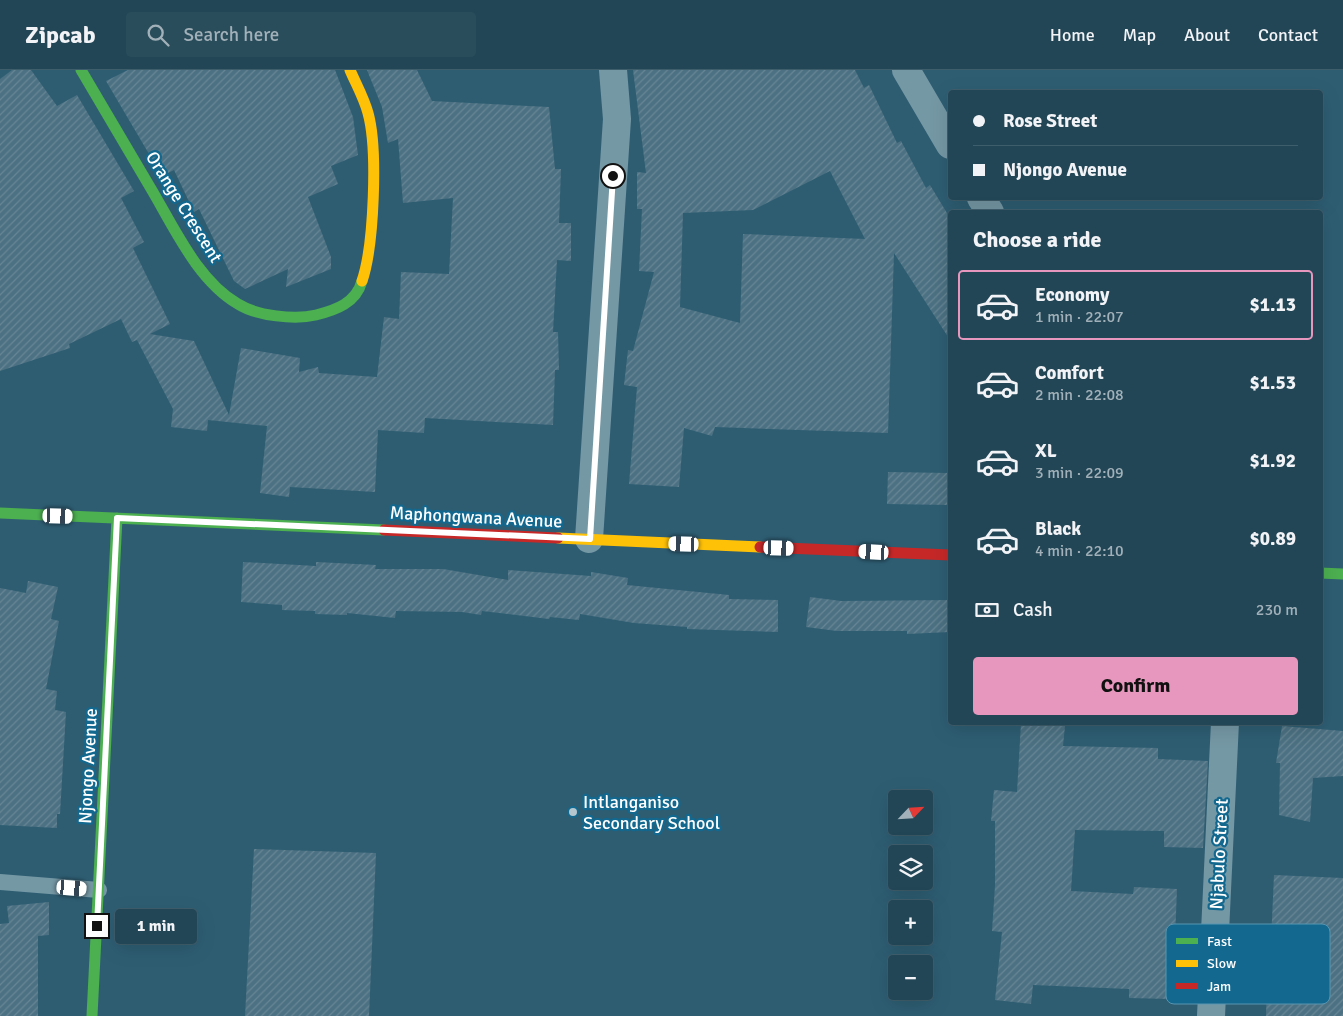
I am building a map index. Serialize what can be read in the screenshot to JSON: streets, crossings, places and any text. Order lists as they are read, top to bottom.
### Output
{
  "streets": {
    "street": [
      "Orange Crescent",
      "Maphongwana Avenue",
      "Njongo Avenue",
      "Njabulo Street"
    ]
  },
  "crossings": [
    ["Maphongwana Avenue", "Njongo Avenue"]
  ],
  "places": ["Intlanganiso Secondary School"],
  "legend": ["Fast", "Slow", "Jam"],
  "north": "top right",
  "page": {
    "header": "Zipcab",
    "search": "Search here",
    "nav": [
      "Home",
      "Map",
      "About",
      "Contact"
    ],
    "banner": ["Rose Street", "Njongo Avenue"],
    "heading": "Choose a ride",
    "list": [
      {
        "name": "Economy",
        "note": "1 min · 22:07",
        "value": "$1.13"
      },
      {
        "name": "Comfort",
        "note": "2 min · 22:08",
        "value": "$1.53"
      },
      {
        "name": "XL",
        "note": "3 min · 22:09",
        "value": "$1.92"
      },
      {
        "name": "Black",
        "note": "4 min · 22:10",
        "value": "$0.89"
      }
    ],
    "pay": ["Cash", "230 m"],
    "buttons": "Confirm",
    "map_buttons": ["+", "−"],
    "bubble": "1 min"
  }
}
